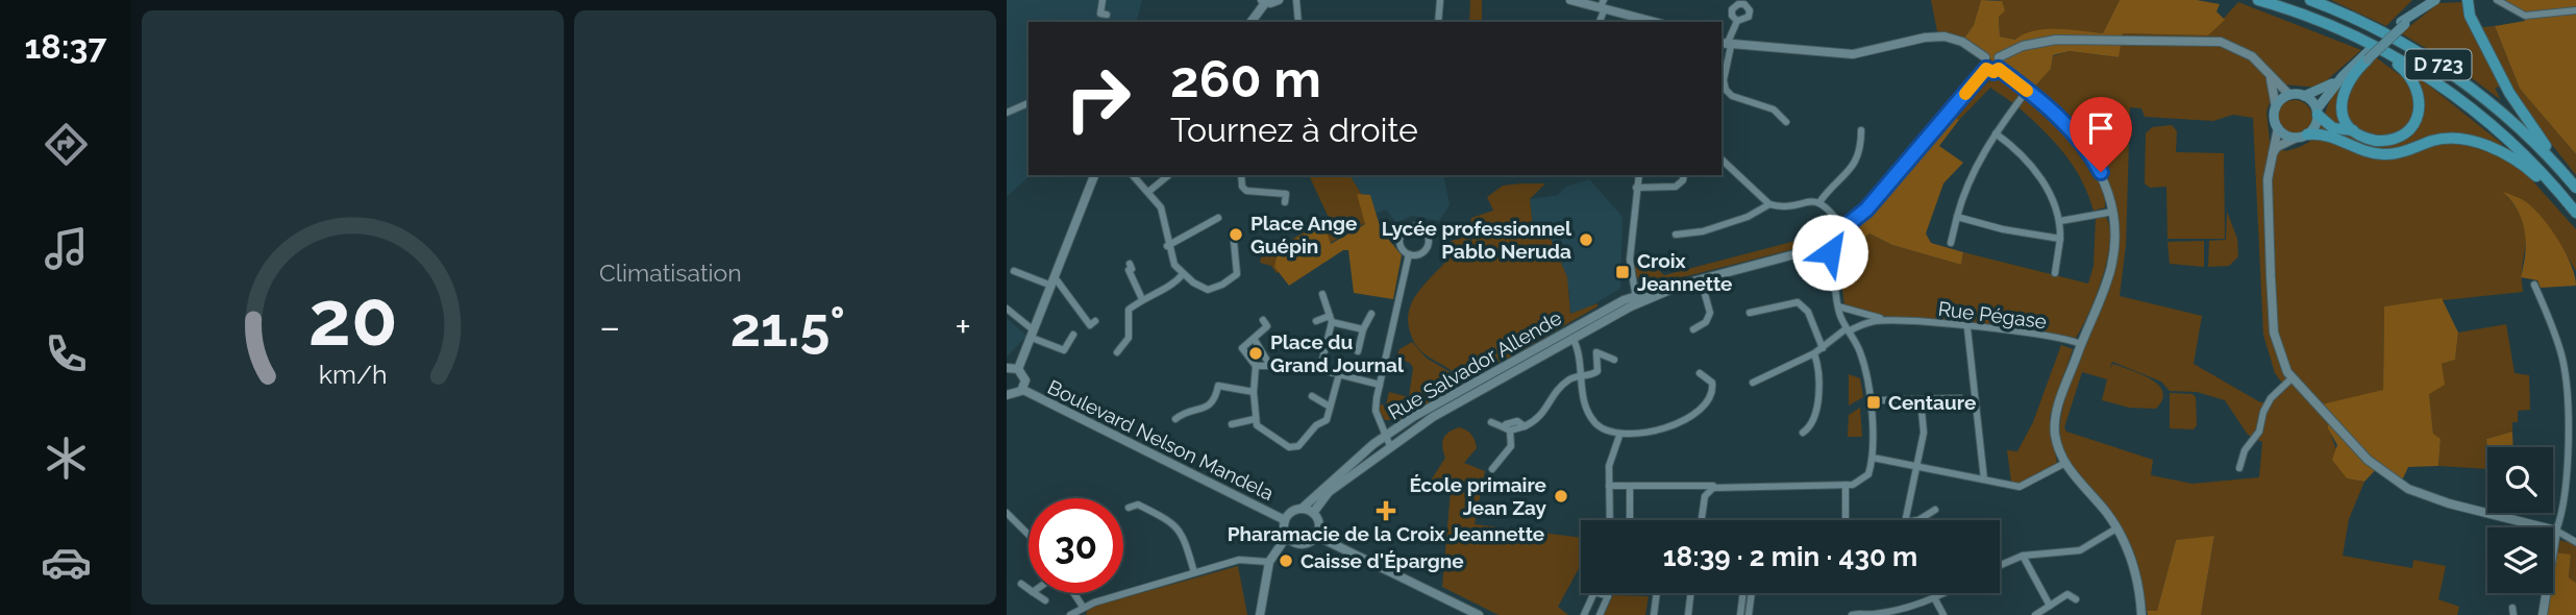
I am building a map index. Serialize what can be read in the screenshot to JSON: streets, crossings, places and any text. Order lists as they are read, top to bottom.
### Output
{
  "streets": {
    "highway": ["D 723"],
    "street": ["Rue Pégase", "Rue Salvador Allende", "Boulevard Nelson Mandela"]
  },
  "crossings": [
    ["Rue Salvador Allende", "Boulevard Nelson Mandela"]
  ],
  "places": {
    "other": [
      "Place Ange Guépin",
      "Lycée professionnel Pablo Neruda",
      "Place du Grand Journal",
      "École primaire Jean Zay",
      "Caisse d'Épargne"
    ],
    "transit": ["Croix Jeannette", "Centaure"],
    "health": ["Pharamacie de la Croix Jeannette"]
  },
  "page": {
    "tabs": "18:37",
    "tile": "Climatisation",
    "turn": ["260 m", "Tournez à droite"],
    "heat": ["−", "21.5°", "+"],
    "limit": "30",
    "trip": "18:39 · 2 min · 430 m",
    "gauge": ["20", "km/h"]
  }
}
